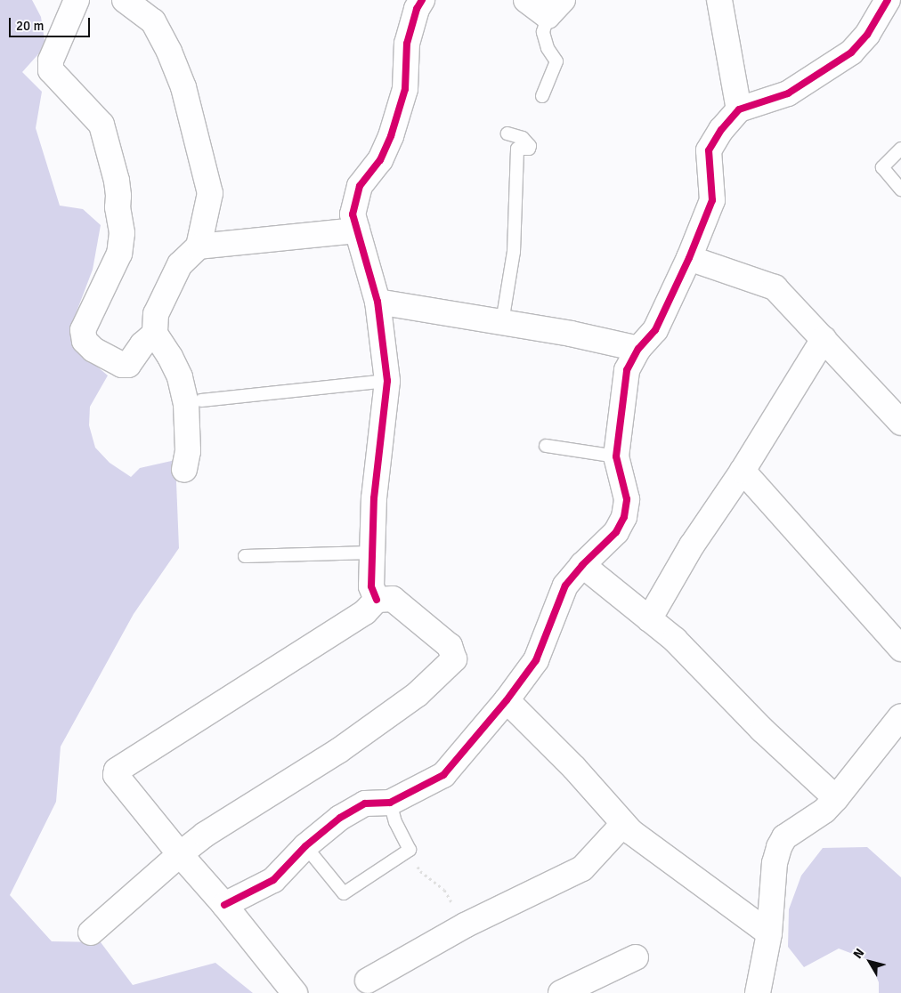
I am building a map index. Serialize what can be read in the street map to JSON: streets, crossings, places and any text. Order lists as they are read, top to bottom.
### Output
{
  "scale_bar": "20 m",
  "north": "top left"
}
